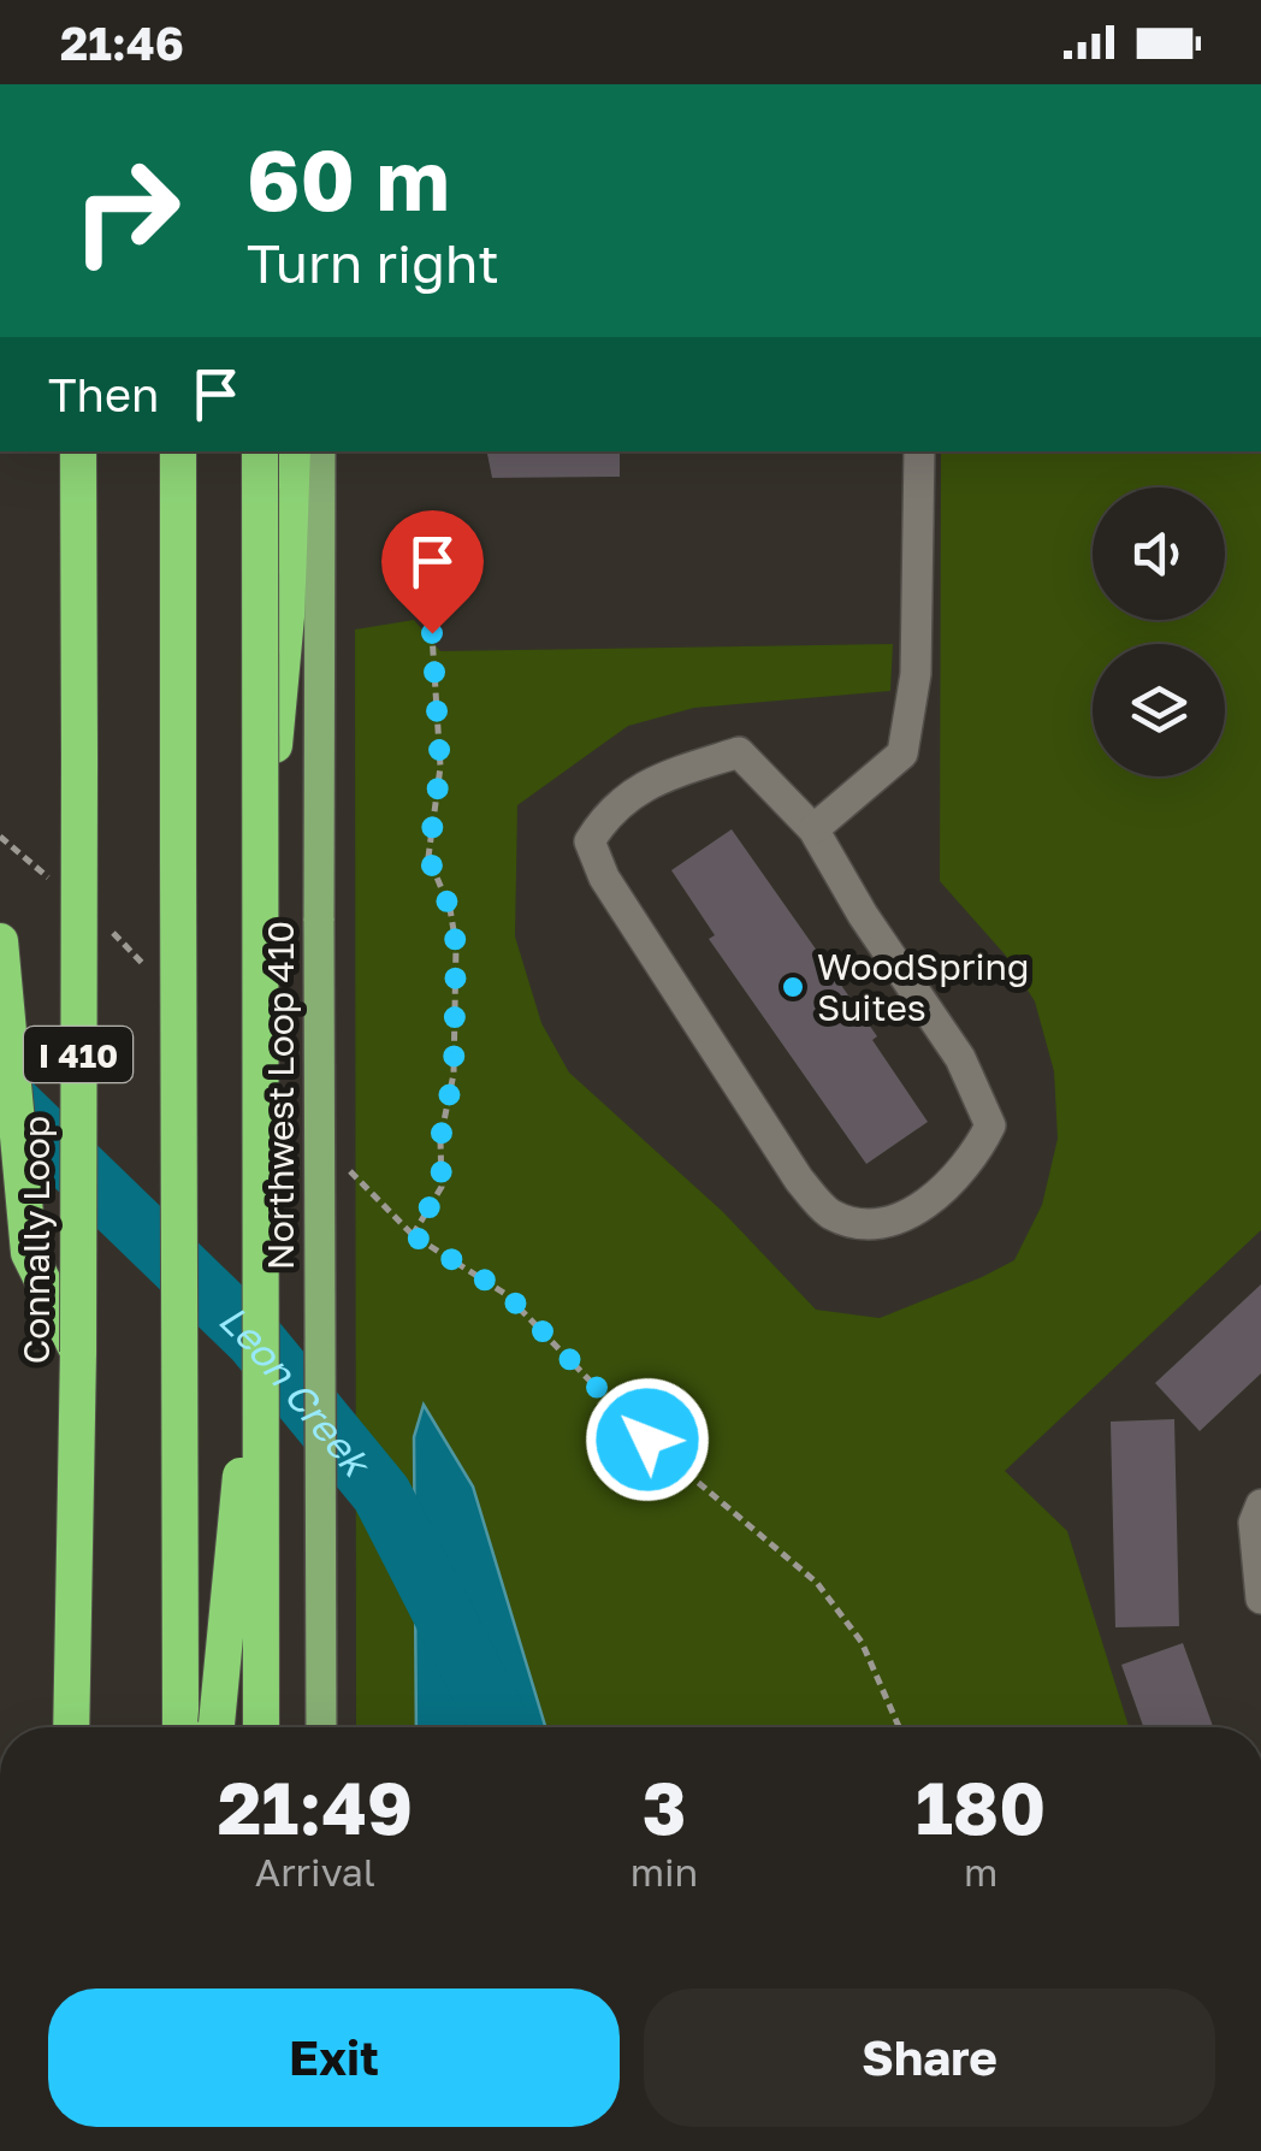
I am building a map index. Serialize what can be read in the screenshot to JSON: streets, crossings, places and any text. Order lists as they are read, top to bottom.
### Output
{
  "streets": {
    "highway": ["I 410", "Connally Loop"],
    "main road": ["Northwest Loop 410"]
  },
  "water": ["Leon Creek"],
  "places": ["WoodSpring Suites"],
  "page": {
    "status": "21:46",
    "turn": ["60 m", "Turn right"],
    "then": "Then",
    "eta": [
      "21:49",
      "Arrival",
      "3",
      "min",
      "180",
      "m"
    ],
    "buttons": ["Exit", "Share"]
  }
}
